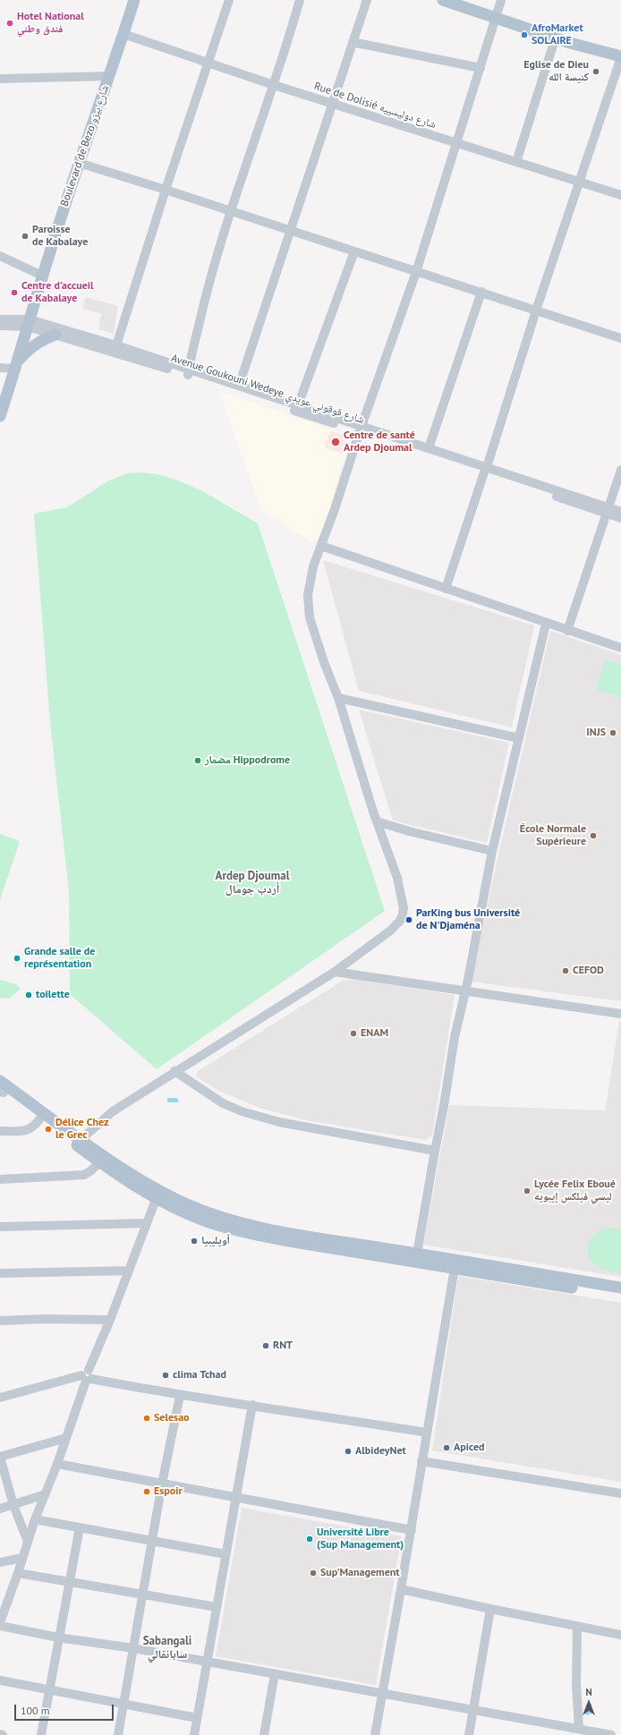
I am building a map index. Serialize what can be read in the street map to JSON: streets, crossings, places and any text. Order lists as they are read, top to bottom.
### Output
{
  "streets": {
    "main road": ["Boulevard de Bezo شارع بيزو"],
    "street": ["Rue de Dolisié شارع دوليسييه", "Avenue Goukouni Wedeye شارع قوقوني عويدي"]
  },
  "crossings": [
    ["Rue de Dolisié شارع دوليسييه", "Boulevard de Bezo شارع بيزو"],
    ["Boulevard de Bezo شارع بيزو", "Avenue Goukouni Wedeye شارع قوقوني عويدي"]
  ],
  "districts": ["Ardep Djoumal أردب جومال", "Sabangali سابانقالي"],
  "places": [
    "Hotel National فندق وطني",
    "AfroMarket SOLAIRE",
    "Eglise de Dieu كنيسة الله",
    "Paroisse de Kabalaye",
    "Centre d'accueil de Kabalaye",
    "Centre de santé Ardep Djoumal",
    "INJS",
    "مضمار Hippodrome",
    "École Normale Supérieure",
    "ParKing bus Université de N'Djaména",
    "Grande salle de représentation",
    "CEFOD",
    "toilette",
    "ENAM",
    "Délice Chez le Grec",
    "Lycée Felix Eboué ليسي فيلكس إيبويه",
    "أويليبيا",
    "RNT",
    "clima Tchad",
    "Selesao",
    "Apiced",
    "AlbideyNet",
    "Espoir",
    "Université Libre (Sup Management)",
    "Sup'Management"
  ],
  "scale_bar": "100 m",
  "north": "top"
}
